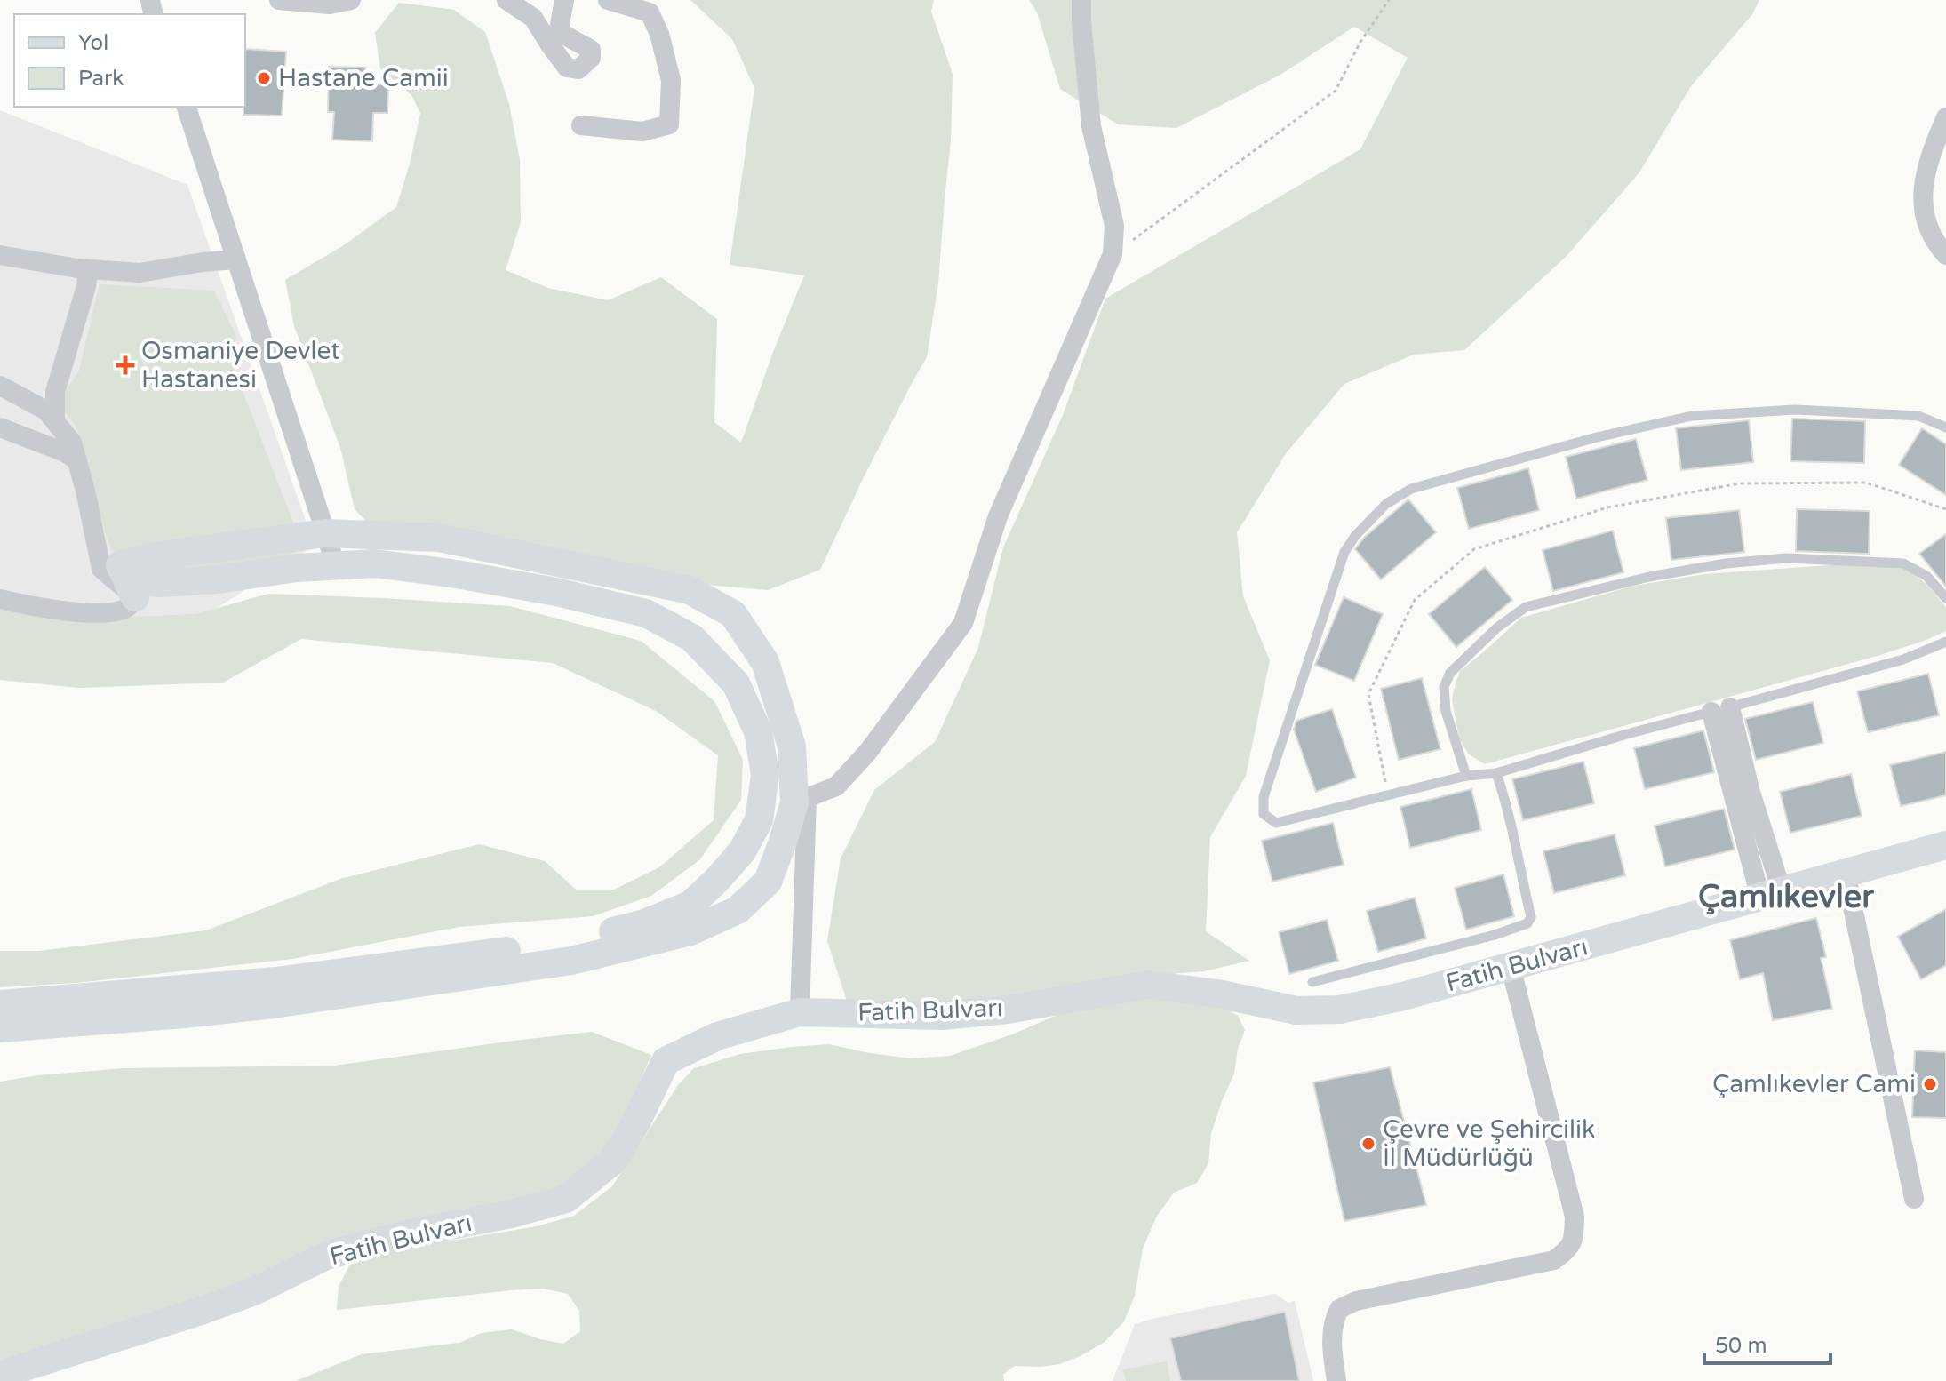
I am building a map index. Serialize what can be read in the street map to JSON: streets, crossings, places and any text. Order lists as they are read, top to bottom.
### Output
{
  "streets": {
    "street": ["Fatih Bulvarı"]
  },
  "districts": ["Çamlıkevler"],
  "places": {
    "other": ["Hastane Camii", "Çamlıkevler Cami", "Çevre ve Şehircilik İl Müdürlüğü"],
    "health": ["Osmaniye Devlet Hastanesi"]
  },
  "legend": ["Yol", "Park"],
  "scale_bar": "50 m"
}
